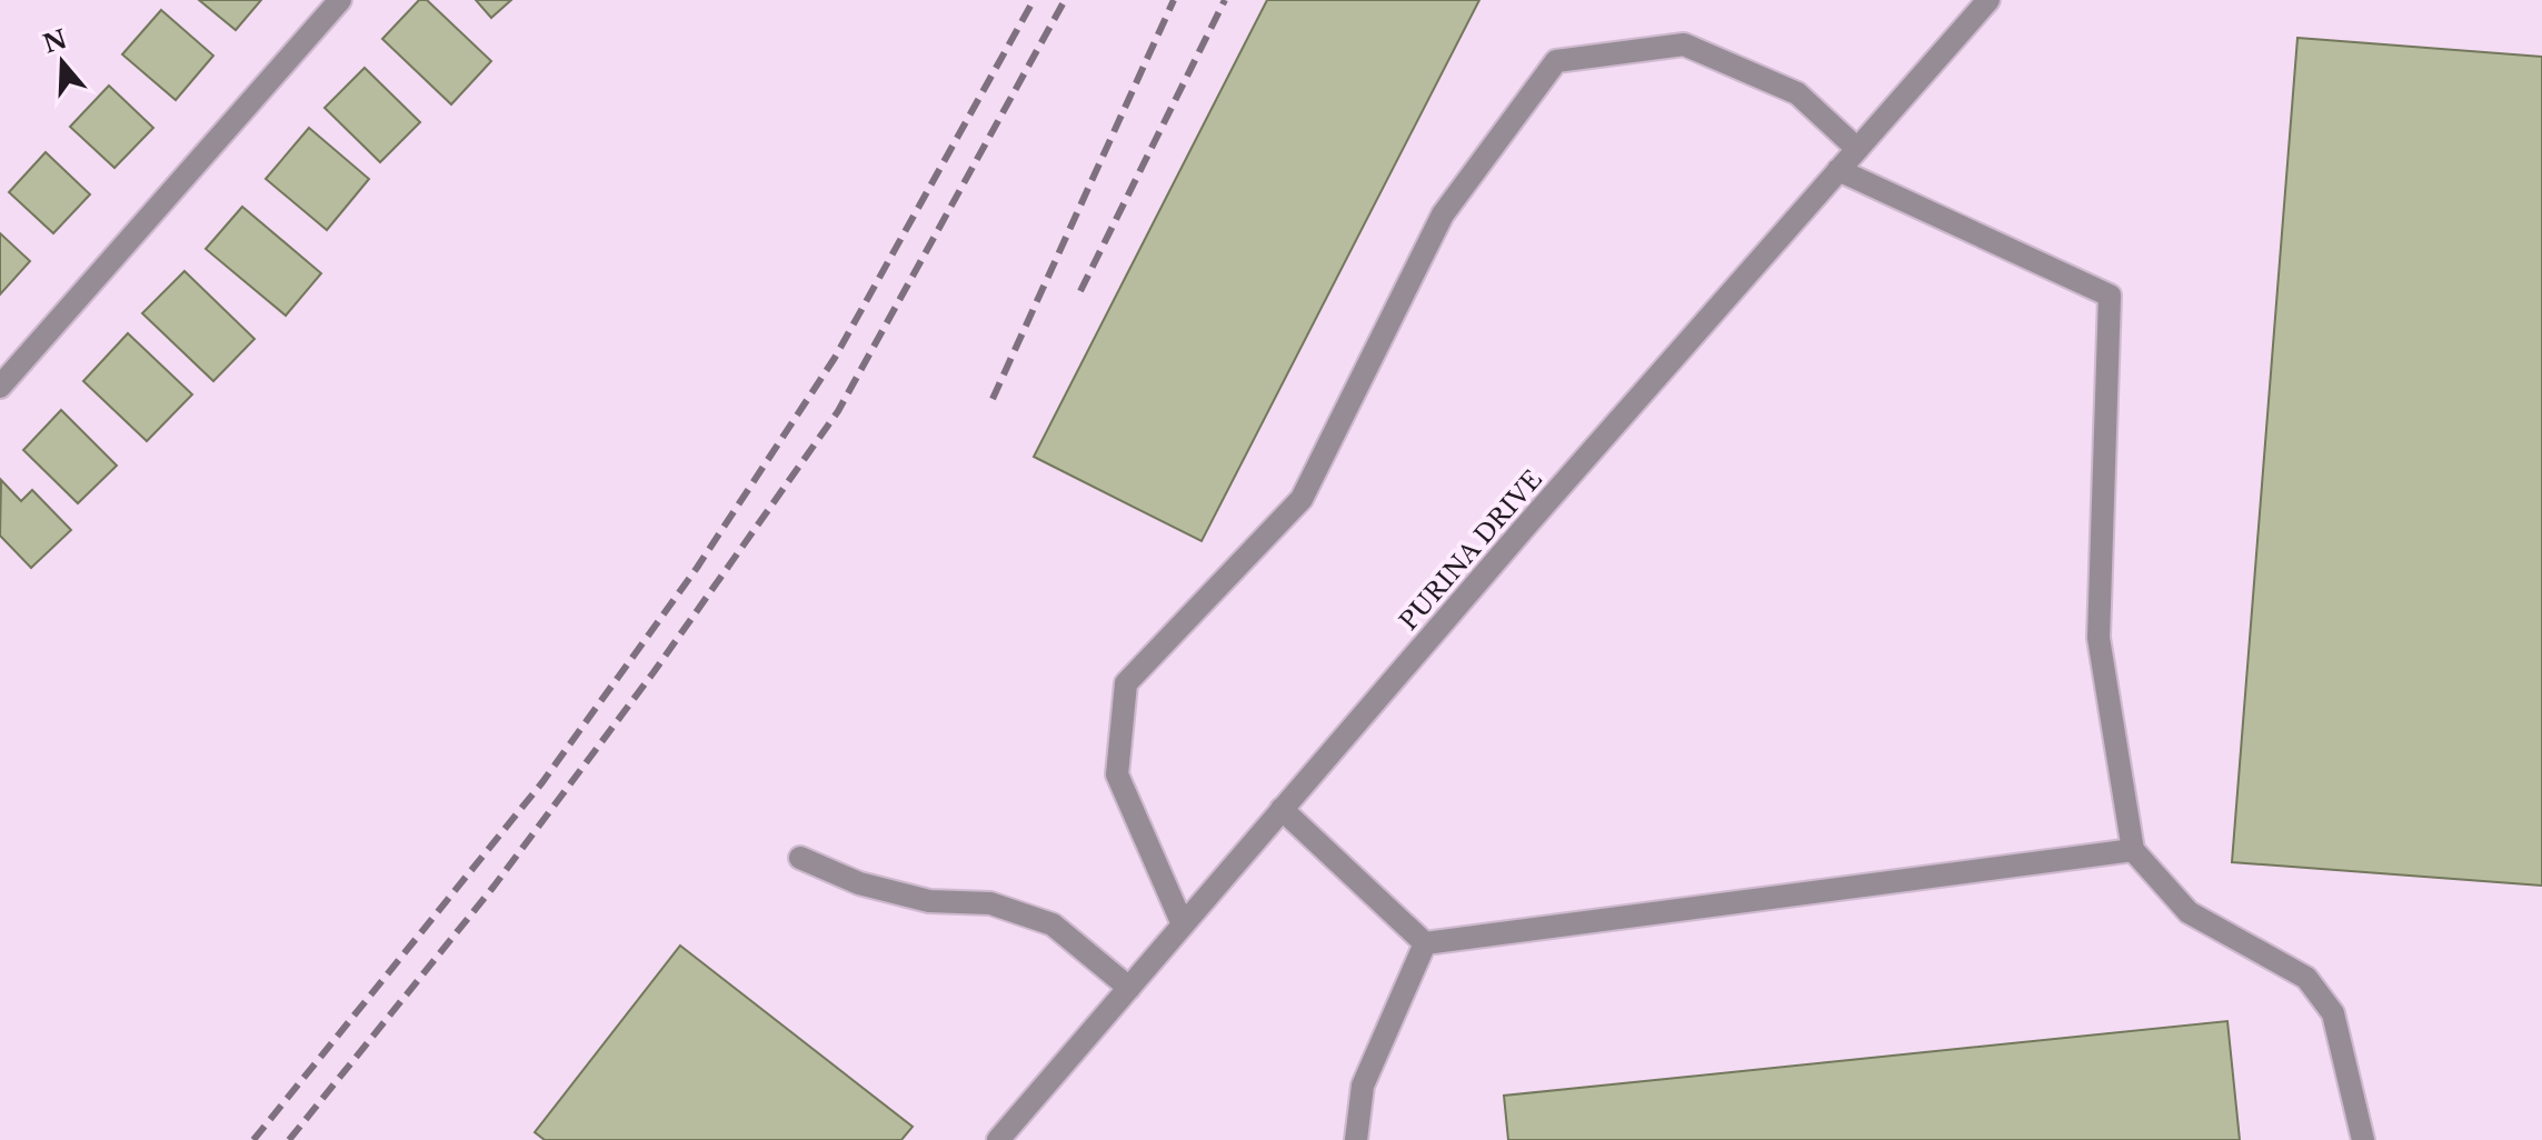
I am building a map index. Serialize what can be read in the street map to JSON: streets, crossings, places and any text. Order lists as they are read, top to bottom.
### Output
{
  "streets": {
    "street": ["PURINA DRIVE"]
  },
  "north": "top"
}
